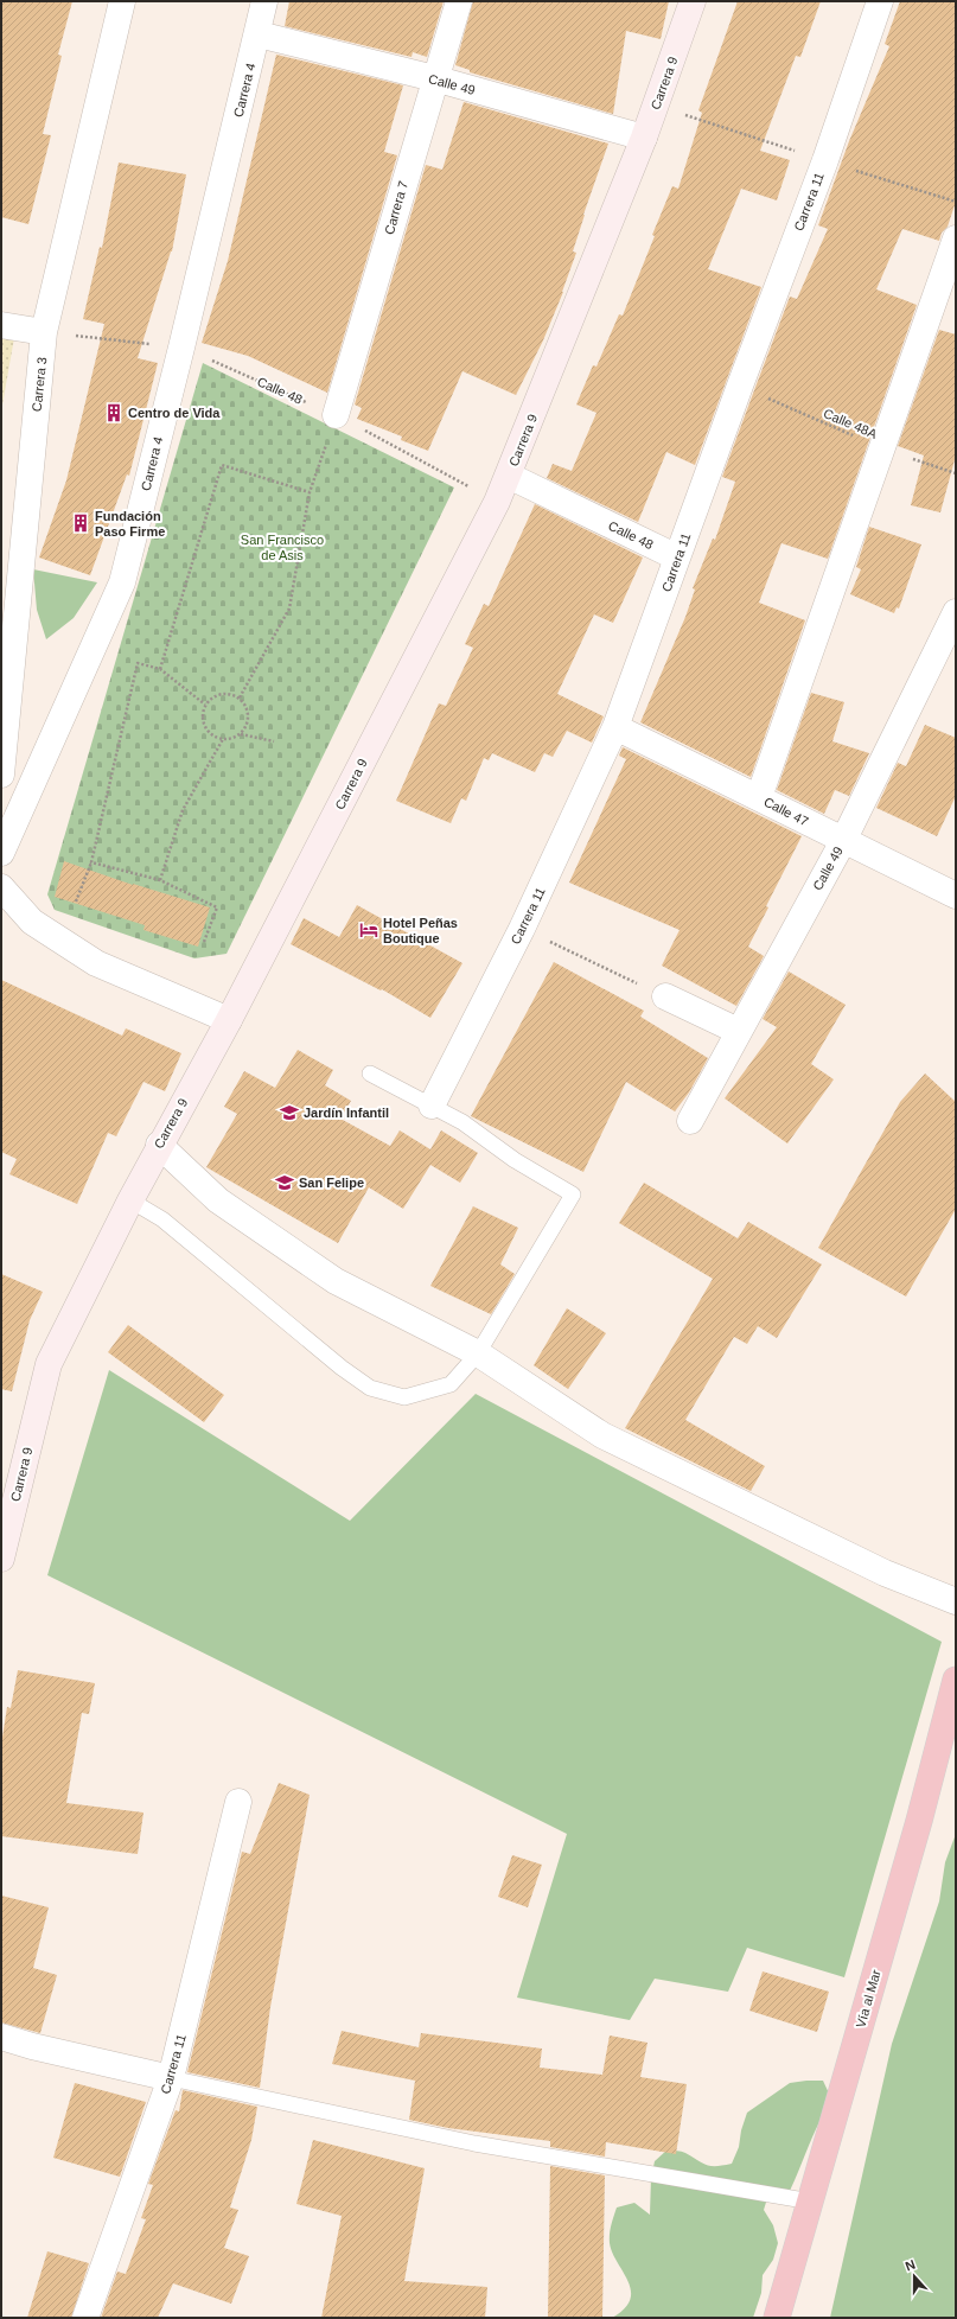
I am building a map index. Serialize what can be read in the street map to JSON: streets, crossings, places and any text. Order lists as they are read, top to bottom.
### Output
{
  "streets": {
    "highway": ["Vía al Mar"],
    "street": [
      "Carrera 9",
      "Calle 49",
      "Carrera 4",
      "Carrera 11",
      "Carrera 7",
      "Carrera 3",
      "Calle 48",
      "Calle 47"
    ],
    "path": ["Calle 48A"]
  },
  "crossings": [
    ["Carrera 9", "Calle 49"],
    ["Carrera 9", "Calle 48"],
    ["Calle 49", "Carrera 4"],
    ["Calle 49", "Carrera 7"],
    ["Calle 49", "Calle 47"],
    ["Carrera 4", "Calle 48"],
    ["Carrera 11", "Calle 48"],
    ["Carrera 11", "Calle 48A"],
    ["Carrera 11", "Calle 47"],
    ["Carrera 7", "Calle 48"],
    ["Carrera 3", "Calle 48"]
  ],
  "parks": ["San Francisco de Asis"],
  "places": {
    "building": ["Centro de Vida", "Fundación Paso Firme"],
    "hotel": ["Hotel Peñas Boutique"],
    "school or university": ["Jardín Infantil", "San Felipe"]
  },
  "north": "top"
}
